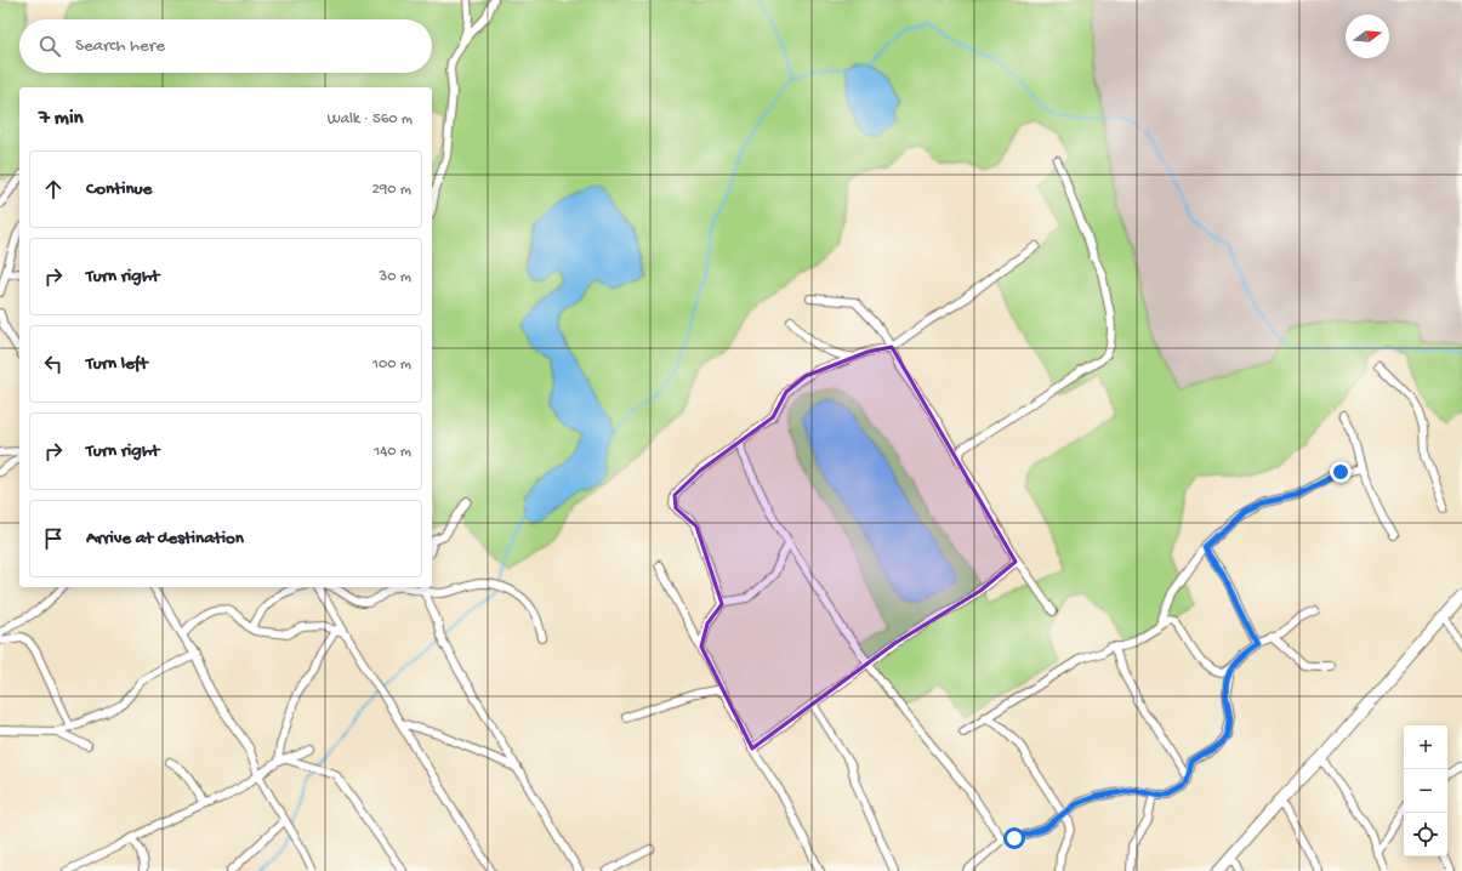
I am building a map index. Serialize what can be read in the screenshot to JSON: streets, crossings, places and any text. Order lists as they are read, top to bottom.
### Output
{
  "north": "right",
  "page": {
    "search": "Search here",
    "heading": ["7 min", "Walk · 560 m"],
    "list": [
      ["Continue", "290 m"],
      ["Turn right", "30 m"],
      ["Turn left", "100 m"],
      ["Turn right", "140 m"],
      "Arrive at destination"
    ],
    "map_buttons": ["+", "−"]
  }
}
